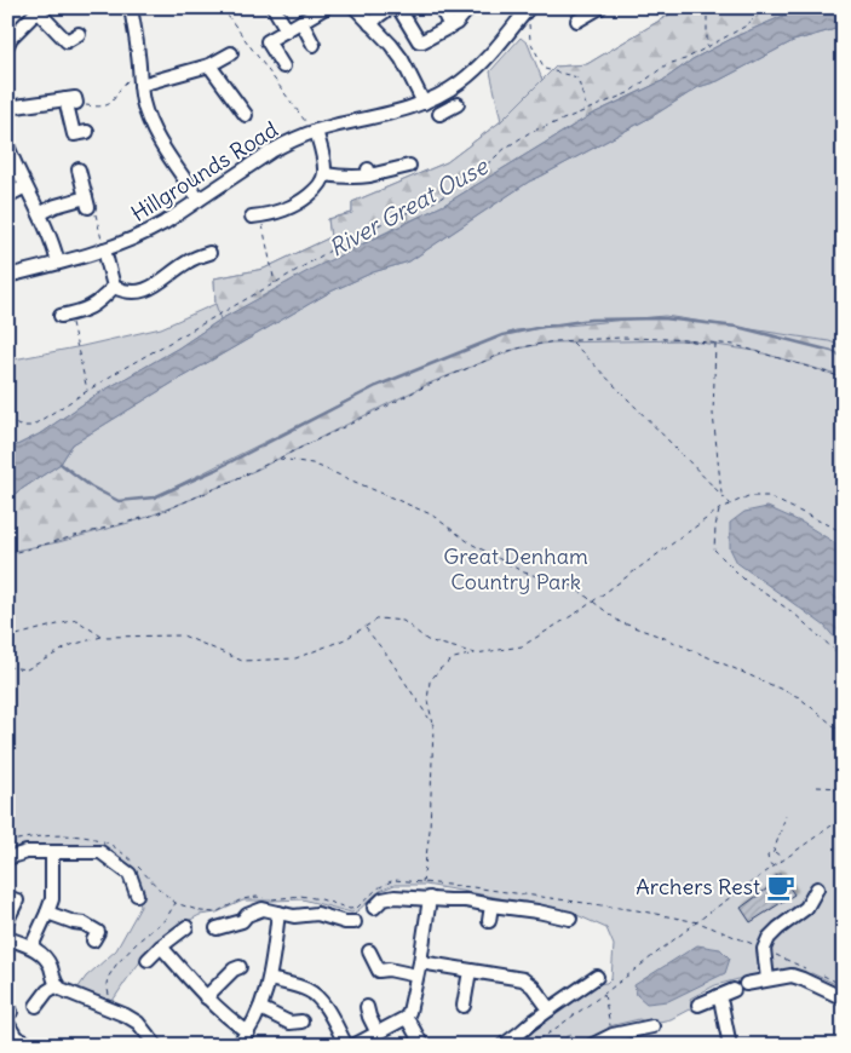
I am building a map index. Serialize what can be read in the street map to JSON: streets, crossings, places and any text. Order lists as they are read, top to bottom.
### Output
{
  "streets": {
    "street": ["Hillgrounds Road"]
  },
  "water": ["River Great Ouse"],
  "parks": ["Great Denham Country Park"],
  "places": {
    "cafe": ["Archers Rest"]
  }
}
